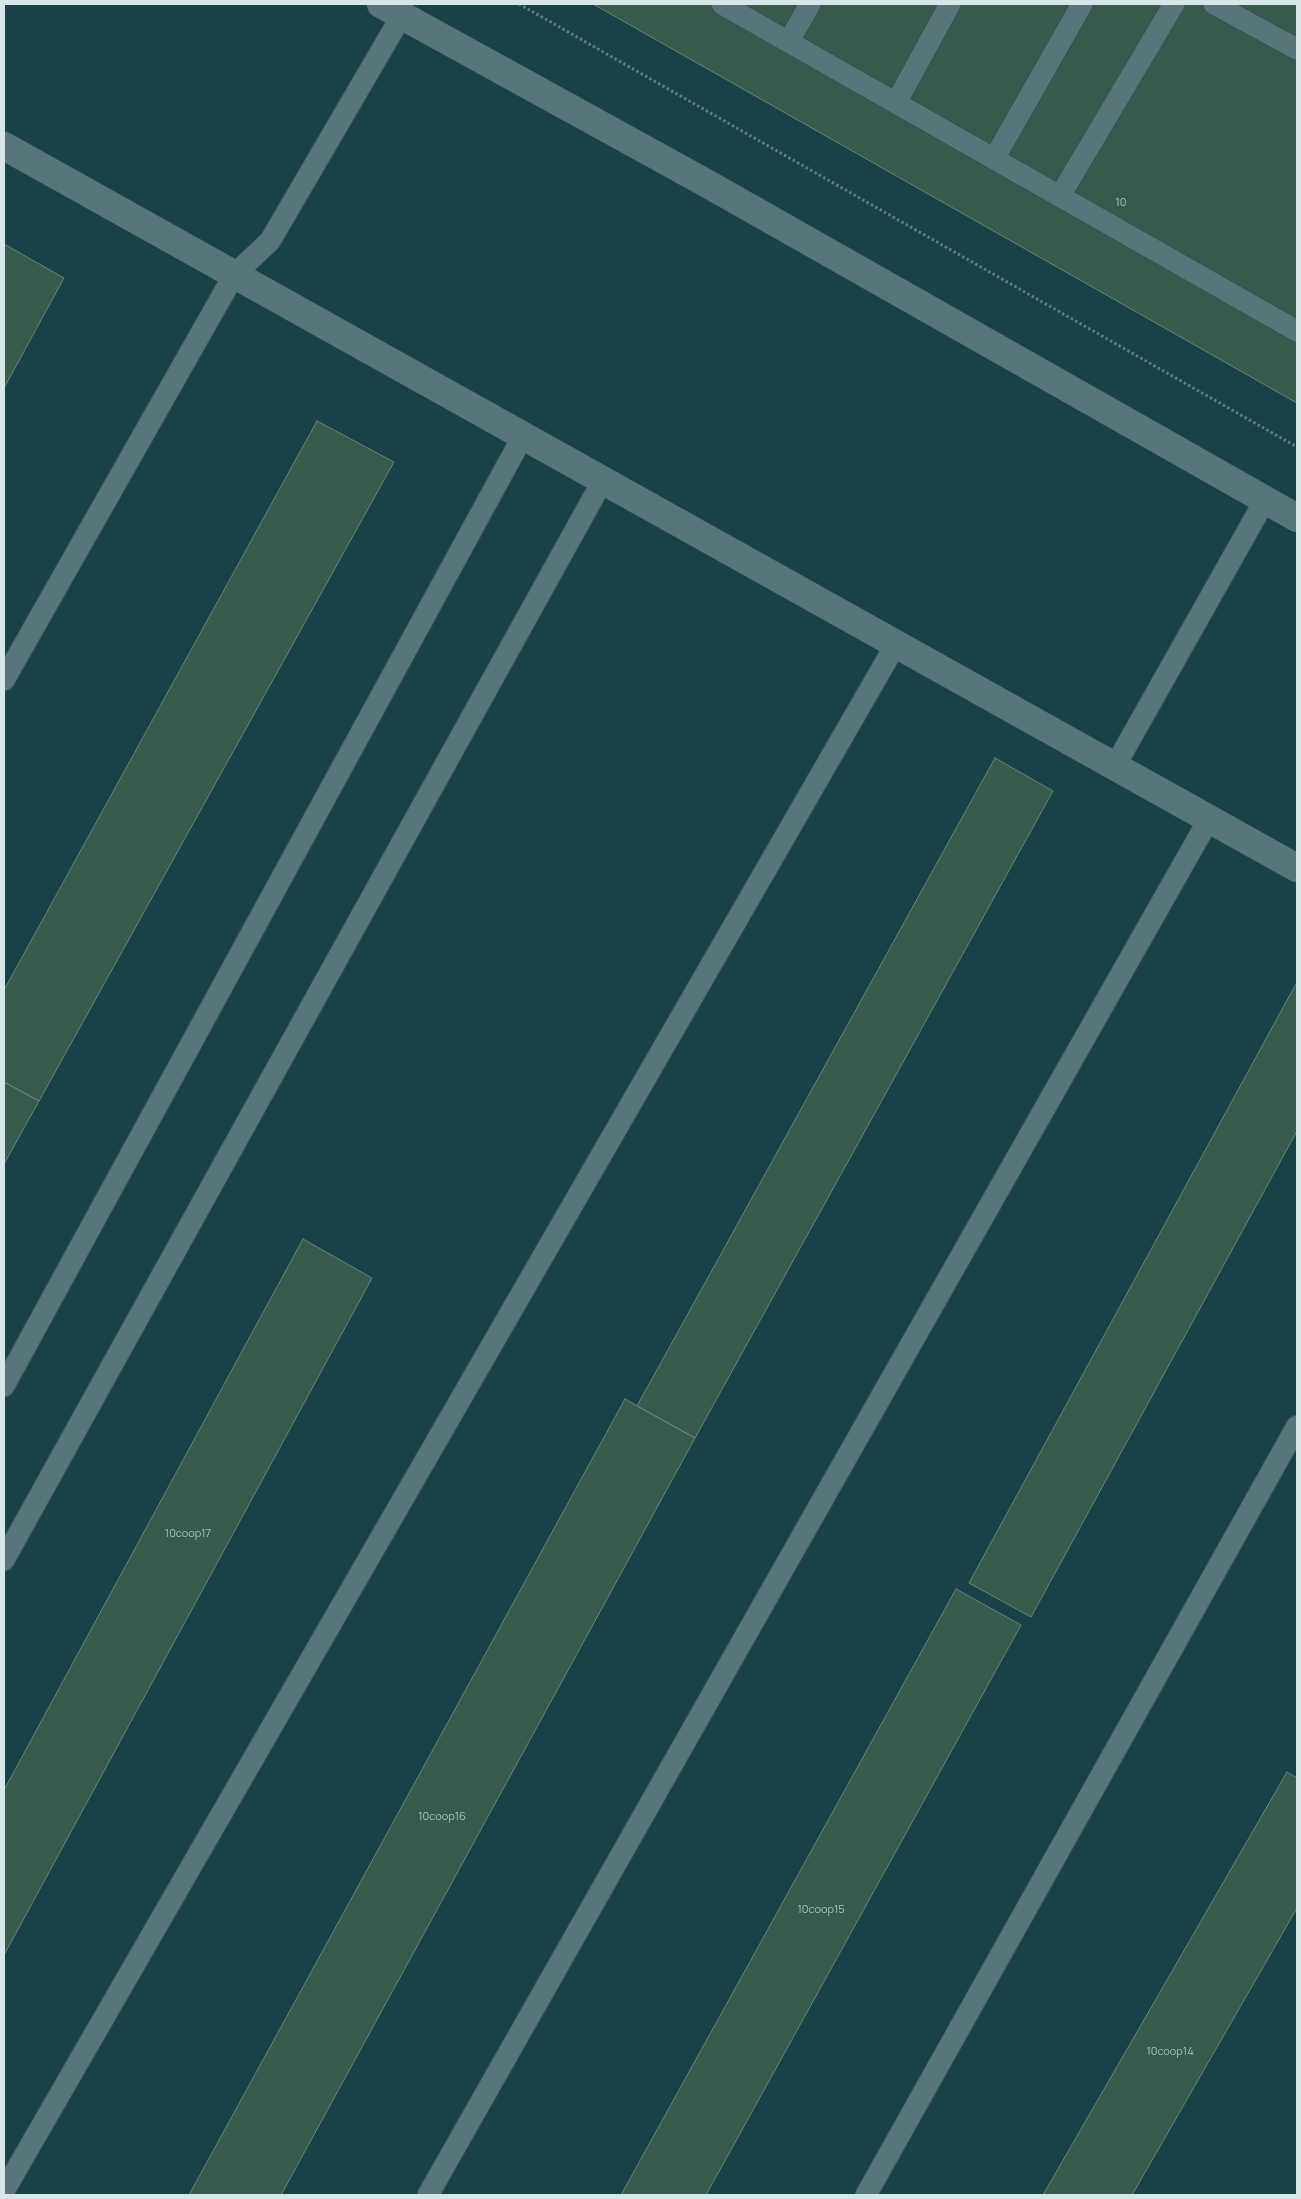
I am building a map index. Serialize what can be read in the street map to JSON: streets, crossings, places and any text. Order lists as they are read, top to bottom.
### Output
{
  "house_numbers": [
    "10",
    "10соор17",
    "10соор16",
    "10соор15",
    "10соор14"
  ]
}
